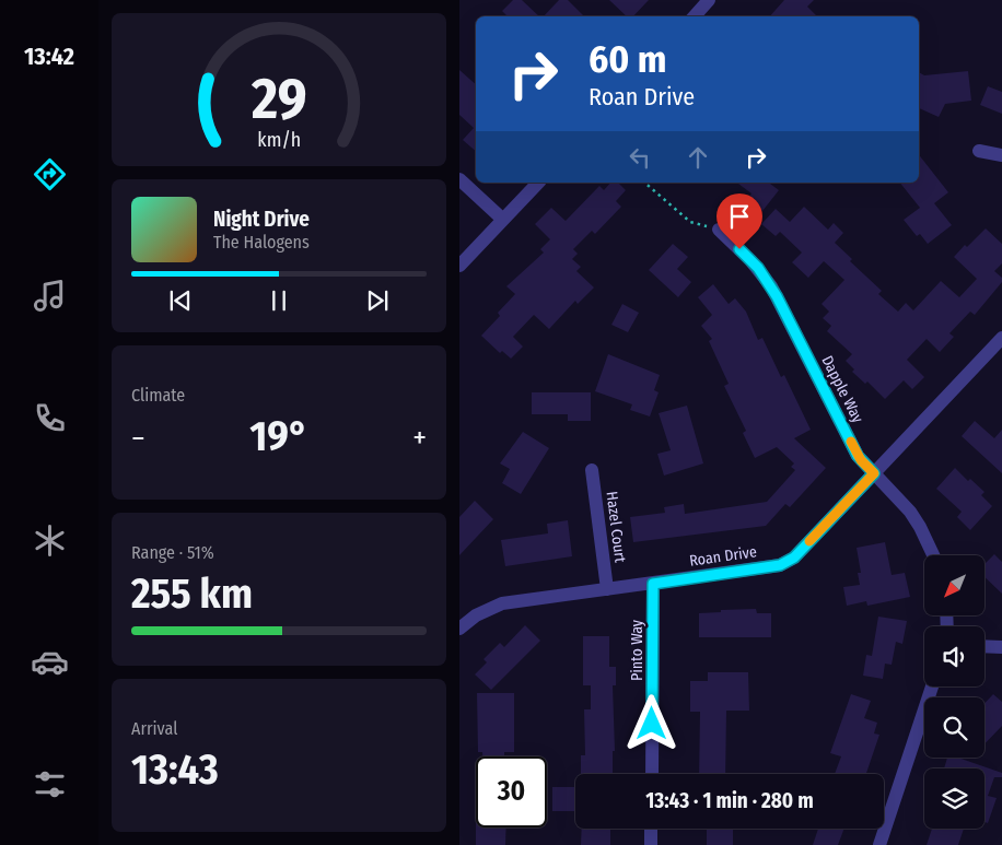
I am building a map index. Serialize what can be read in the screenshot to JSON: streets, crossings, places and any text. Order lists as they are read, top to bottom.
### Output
{
  "streets": {
    "street": [
      "Dapple Way",
      "Hazel Court",
      "Roan Drive",
      "Pinto Way"
    ]
  },
  "crossings": [
    ["Dapple Way", "Roan Drive"],
    ["Hazel Court", "Roan Drive"],
    ["Roan Drive", "Pinto Way"]
  ],
  "north": "bottom left",
  "page": {
    "tabs": "13:42",
    "turn": ["60 m", "Roan Drive"],
    "song": ["Night Drive", "The Halogens"],
    "tile": [
      "Climate",
      ["Range · 51%", "255 km"],
      ["Arrival", "13:43"]
    ],
    "heat": ["−", "19°", "+"],
    "limit": "30",
    "trip": "13:43 · 1 min · 280 m",
    "gauge": ["29", "km/h"]
  }
}
